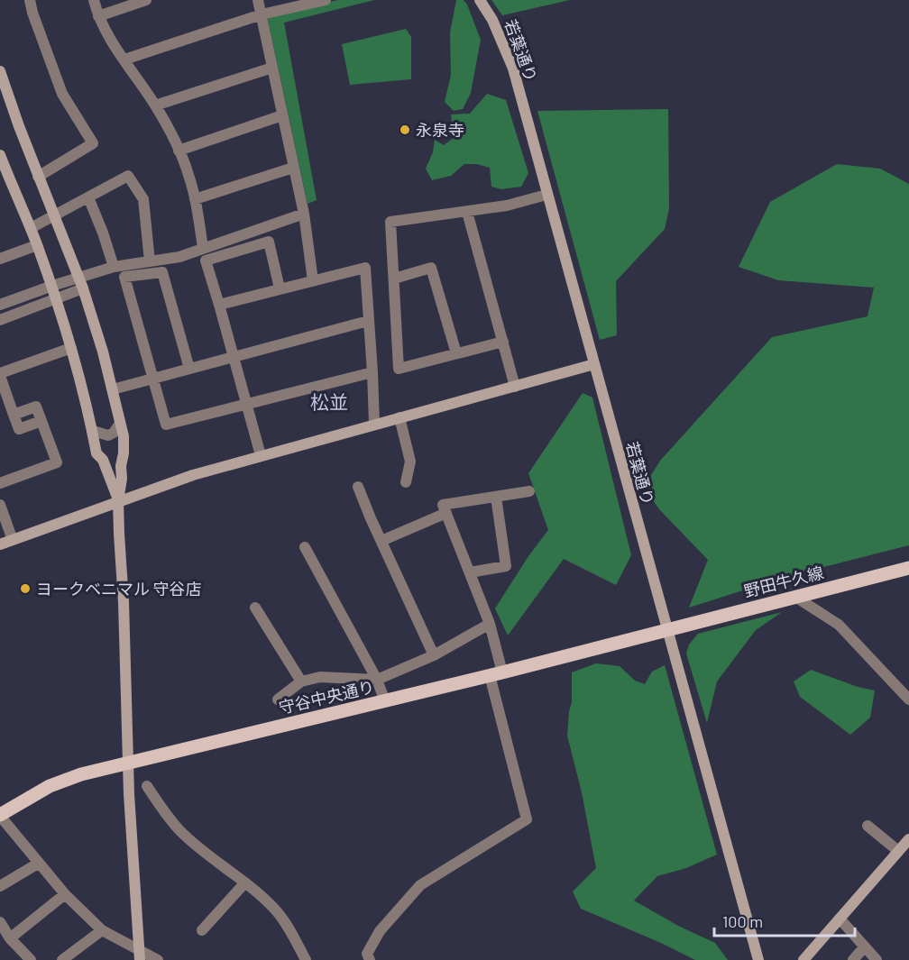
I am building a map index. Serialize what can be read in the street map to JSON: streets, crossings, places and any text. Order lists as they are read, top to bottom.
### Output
{
  "streets": {
    "main road": ["野田牛久線", "守谷中央通り"],
    "street": ["若葉通り"]
  },
  "crossings": [
    ["若葉通り", "野田牛久線"],
    ["若葉通り", "守谷中央通り"],
    ["野田牛久線", "守谷中央通り"]
  ],
  "districts": ["松並"],
  "places": ["永泉寺", "ヨークベニマル 守谷店"],
  "scale_bar": "100 m"
}
